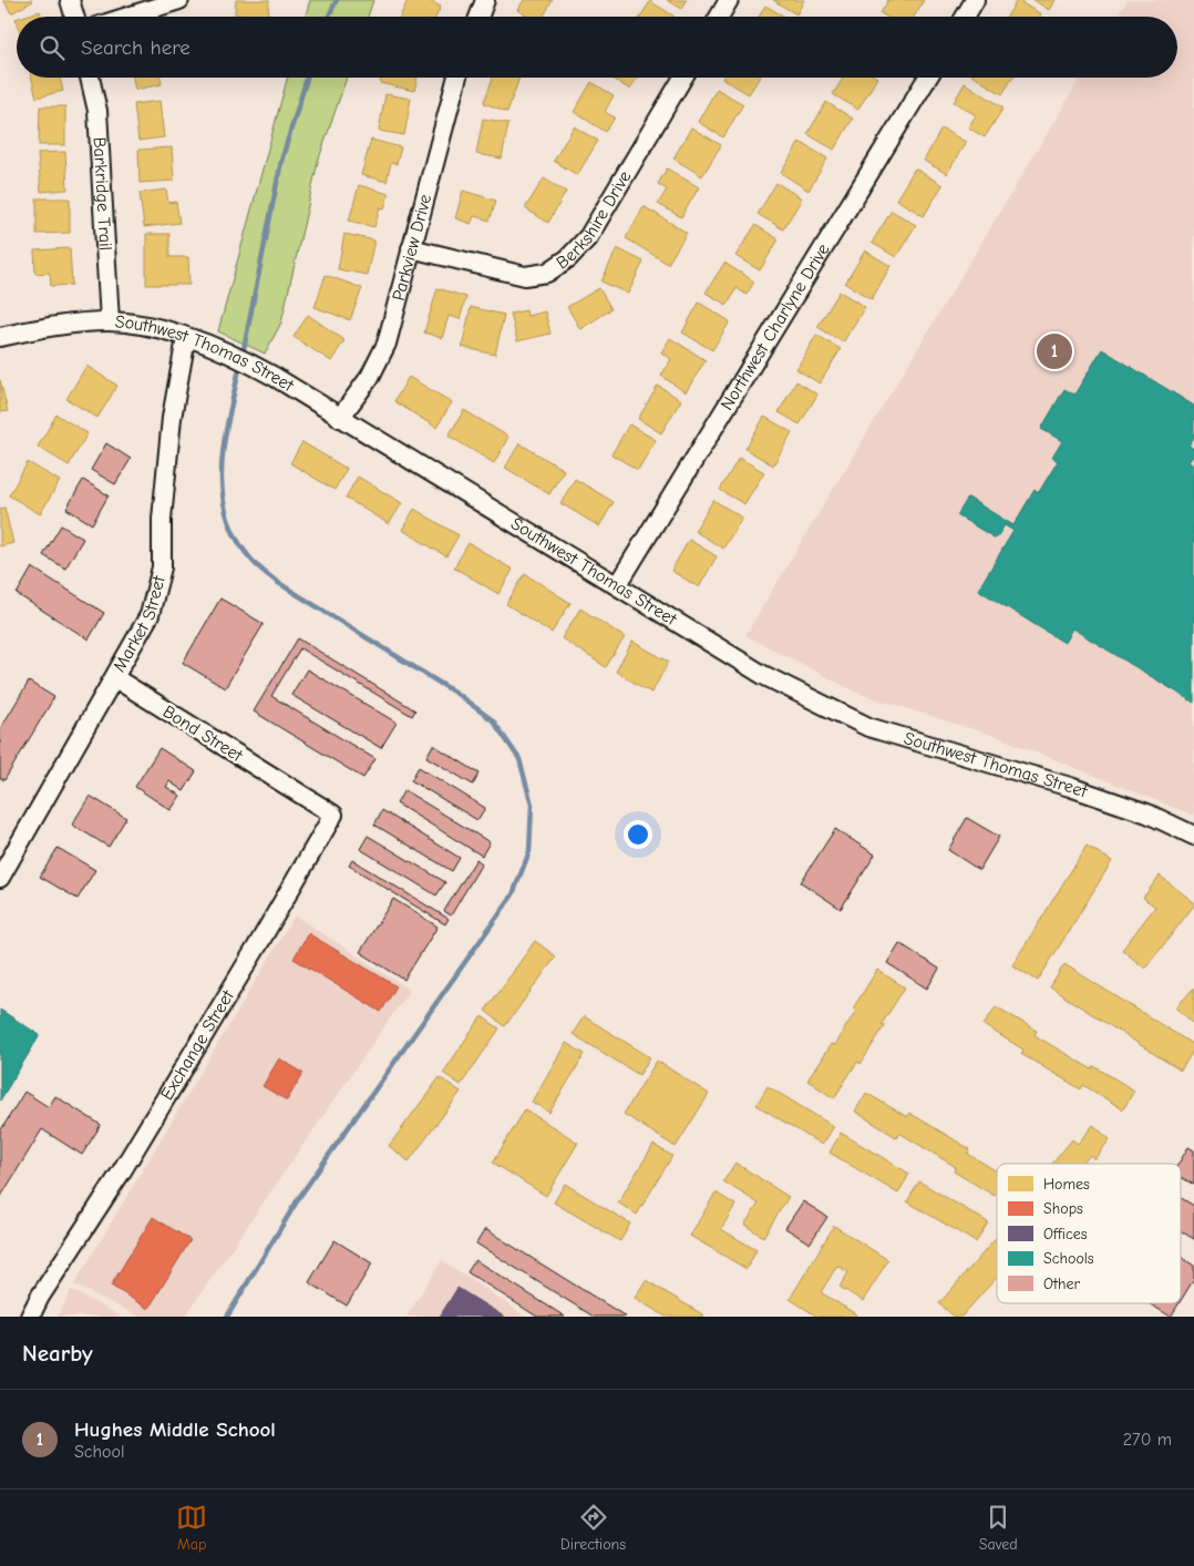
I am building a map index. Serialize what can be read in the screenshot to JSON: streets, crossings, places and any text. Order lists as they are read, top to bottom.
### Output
{
  "streets": {
    "street": [
      "Barkridge Trail",
      "Berkshire Drive",
      "Parkview Drive",
      "Northwest Charlyne Drive",
      "Southwest Thomas Street",
      "Market Street",
      "Bond Street",
      "Exchange Street"
    ]
  },
  "crossings": [
    ["Barkridge Trail", "Southwest Thomas Street"],
    ["Berkshire Drive", "Parkview Drive"],
    ["Parkview Drive", "Southwest Thomas Street"],
    ["Northwest Charlyne Drive", "Southwest Thomas Street"],
    ["Southwest Thomas Street", "Market Street"],
    ["Market Street", "Bond Street"],
    ["Bond Street", "Exchange Street"]
  ],
  "legend": [
    "Homes",
    "Shops",
    "Offices",
    "Schools",
    "Other"
  ],
  "page": {
    "search": "Search here",
    "pins": "1",
    "heading": "Nearby",
    "list": [
      {
        "mark": "1",
        "name": "Hughes Middle School",
        "note": "School",
        "value": "270 m"
      }
    ],
    "nav": ["Map", "Directions", "Saved"]
  }
}
